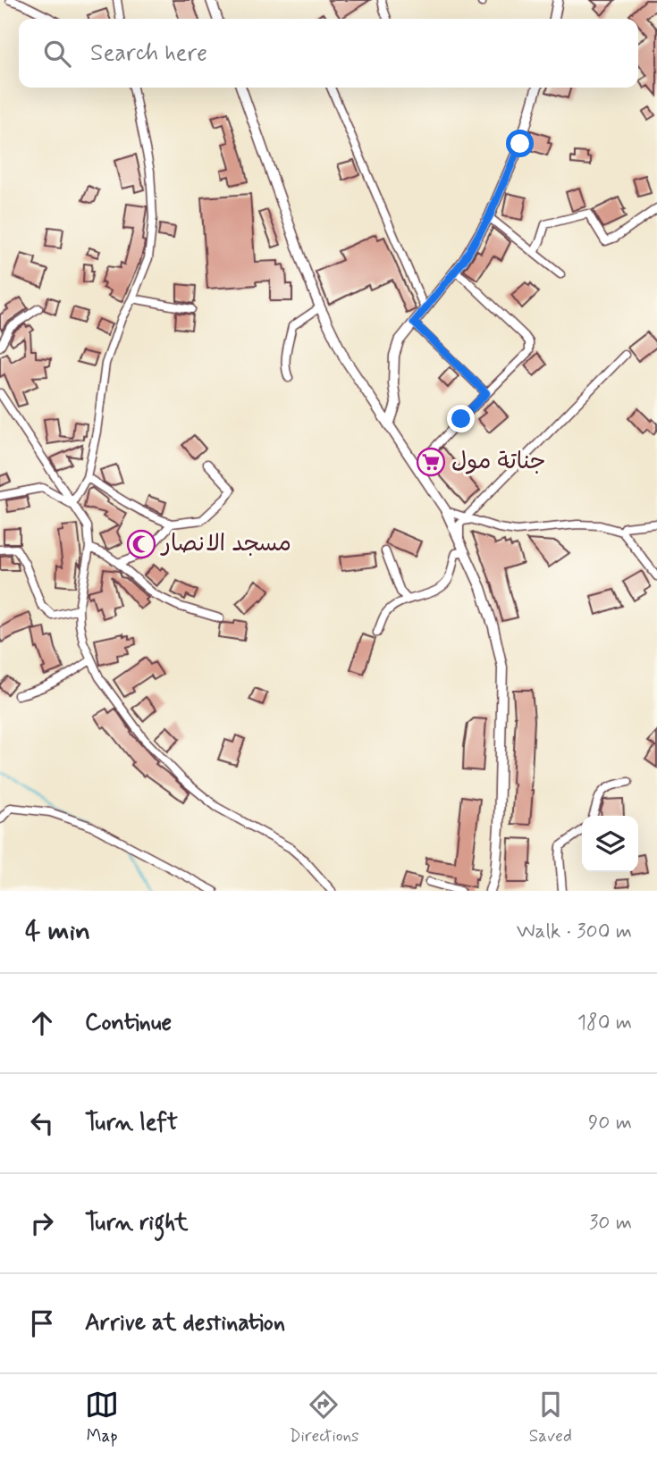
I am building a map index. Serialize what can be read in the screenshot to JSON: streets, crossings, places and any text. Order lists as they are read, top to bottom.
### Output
{
  "places": {
    "supermarket": ["جناتة مول"],
    "mosque": ["مسجد الانصار"]
  },
  "page": {
    "search": "Search here",
    "heading": ["4 min", "Walk · 300 m"],
    "list": [
      ["Continue", "180 m"],
      ["Turn left", "90 m"],
      ["Turn right", "30 m"],
      "Arrive at destination"
    ],
    "nav": ["Map", "Directions", "Saved"]
  }
}
